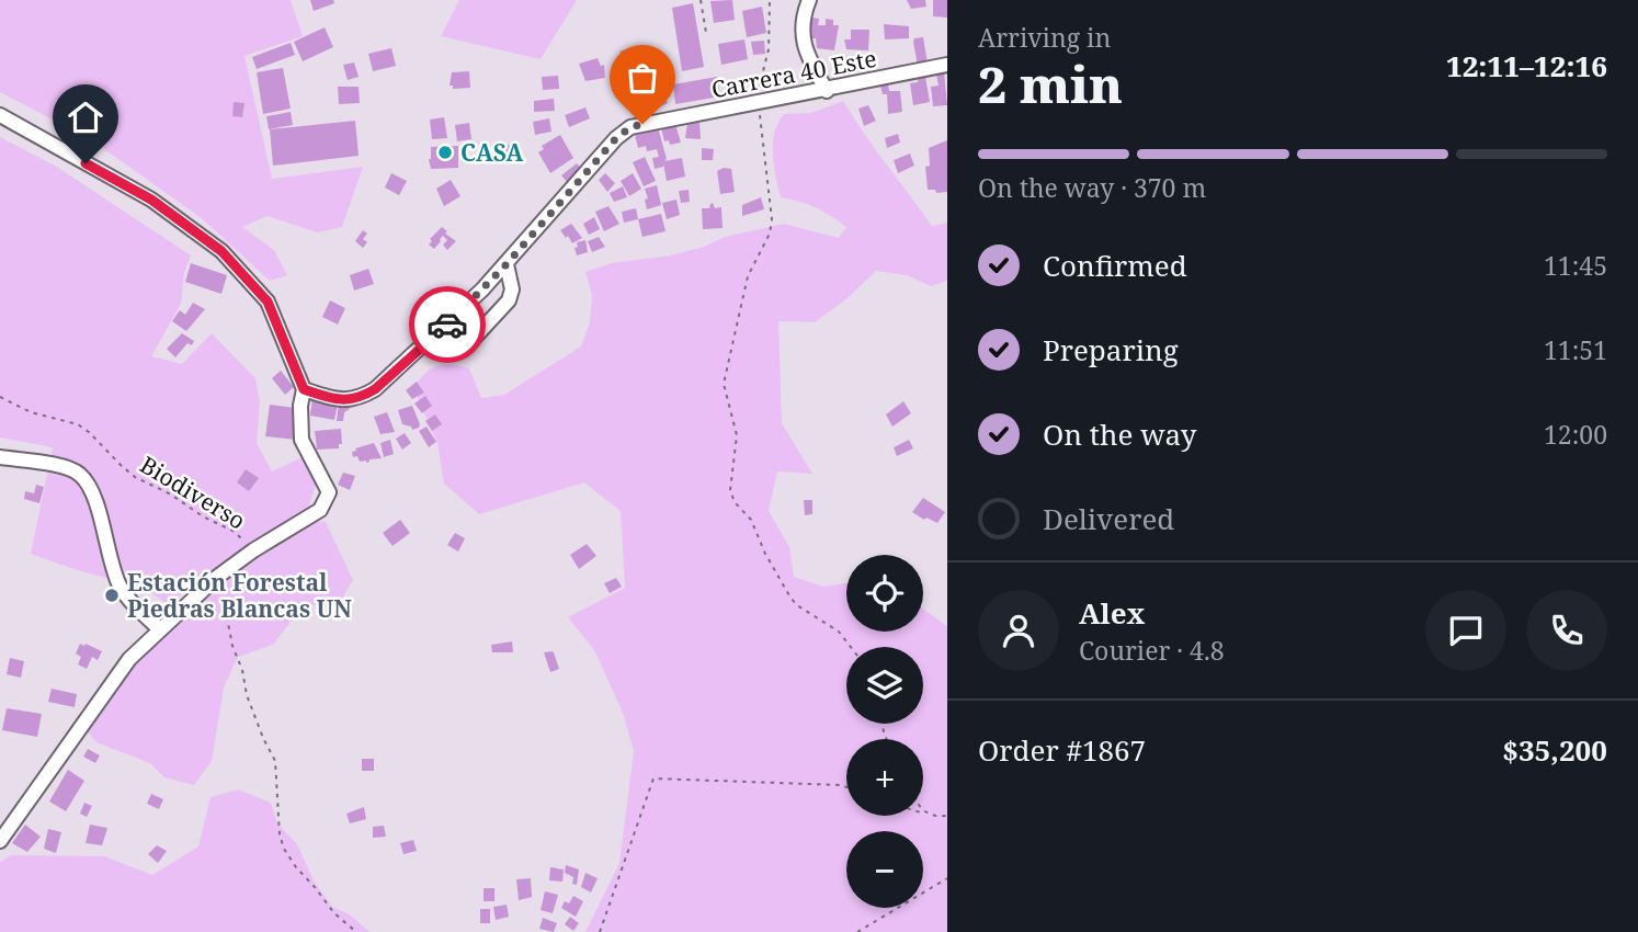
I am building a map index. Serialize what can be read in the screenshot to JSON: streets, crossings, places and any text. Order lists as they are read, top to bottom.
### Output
{
  "streets": {
    "street": ["Carrera 40 Este"],
    "path": ["Biodiverso"]
  },
  "places": ["CASA", "Estación Forestal Piedras Blancas UN"],
  "page": {
    "heading": ["2 min", "Arriving in", "12:11–12:16"],
    "panel": [
      "Alex",
      "Courier · 4.8",
      "Order #1867",
      "$35,200"
    ],
    "bar": "On the way · 370 m",
    "list": [
      ["Confirmed", "11:45"],
      ["Preparing", "11:51"],
      ["On the way", "12:00"],
      "Delivered"
    ],
    "map_buttons": ["+", "−"]
  }
}
